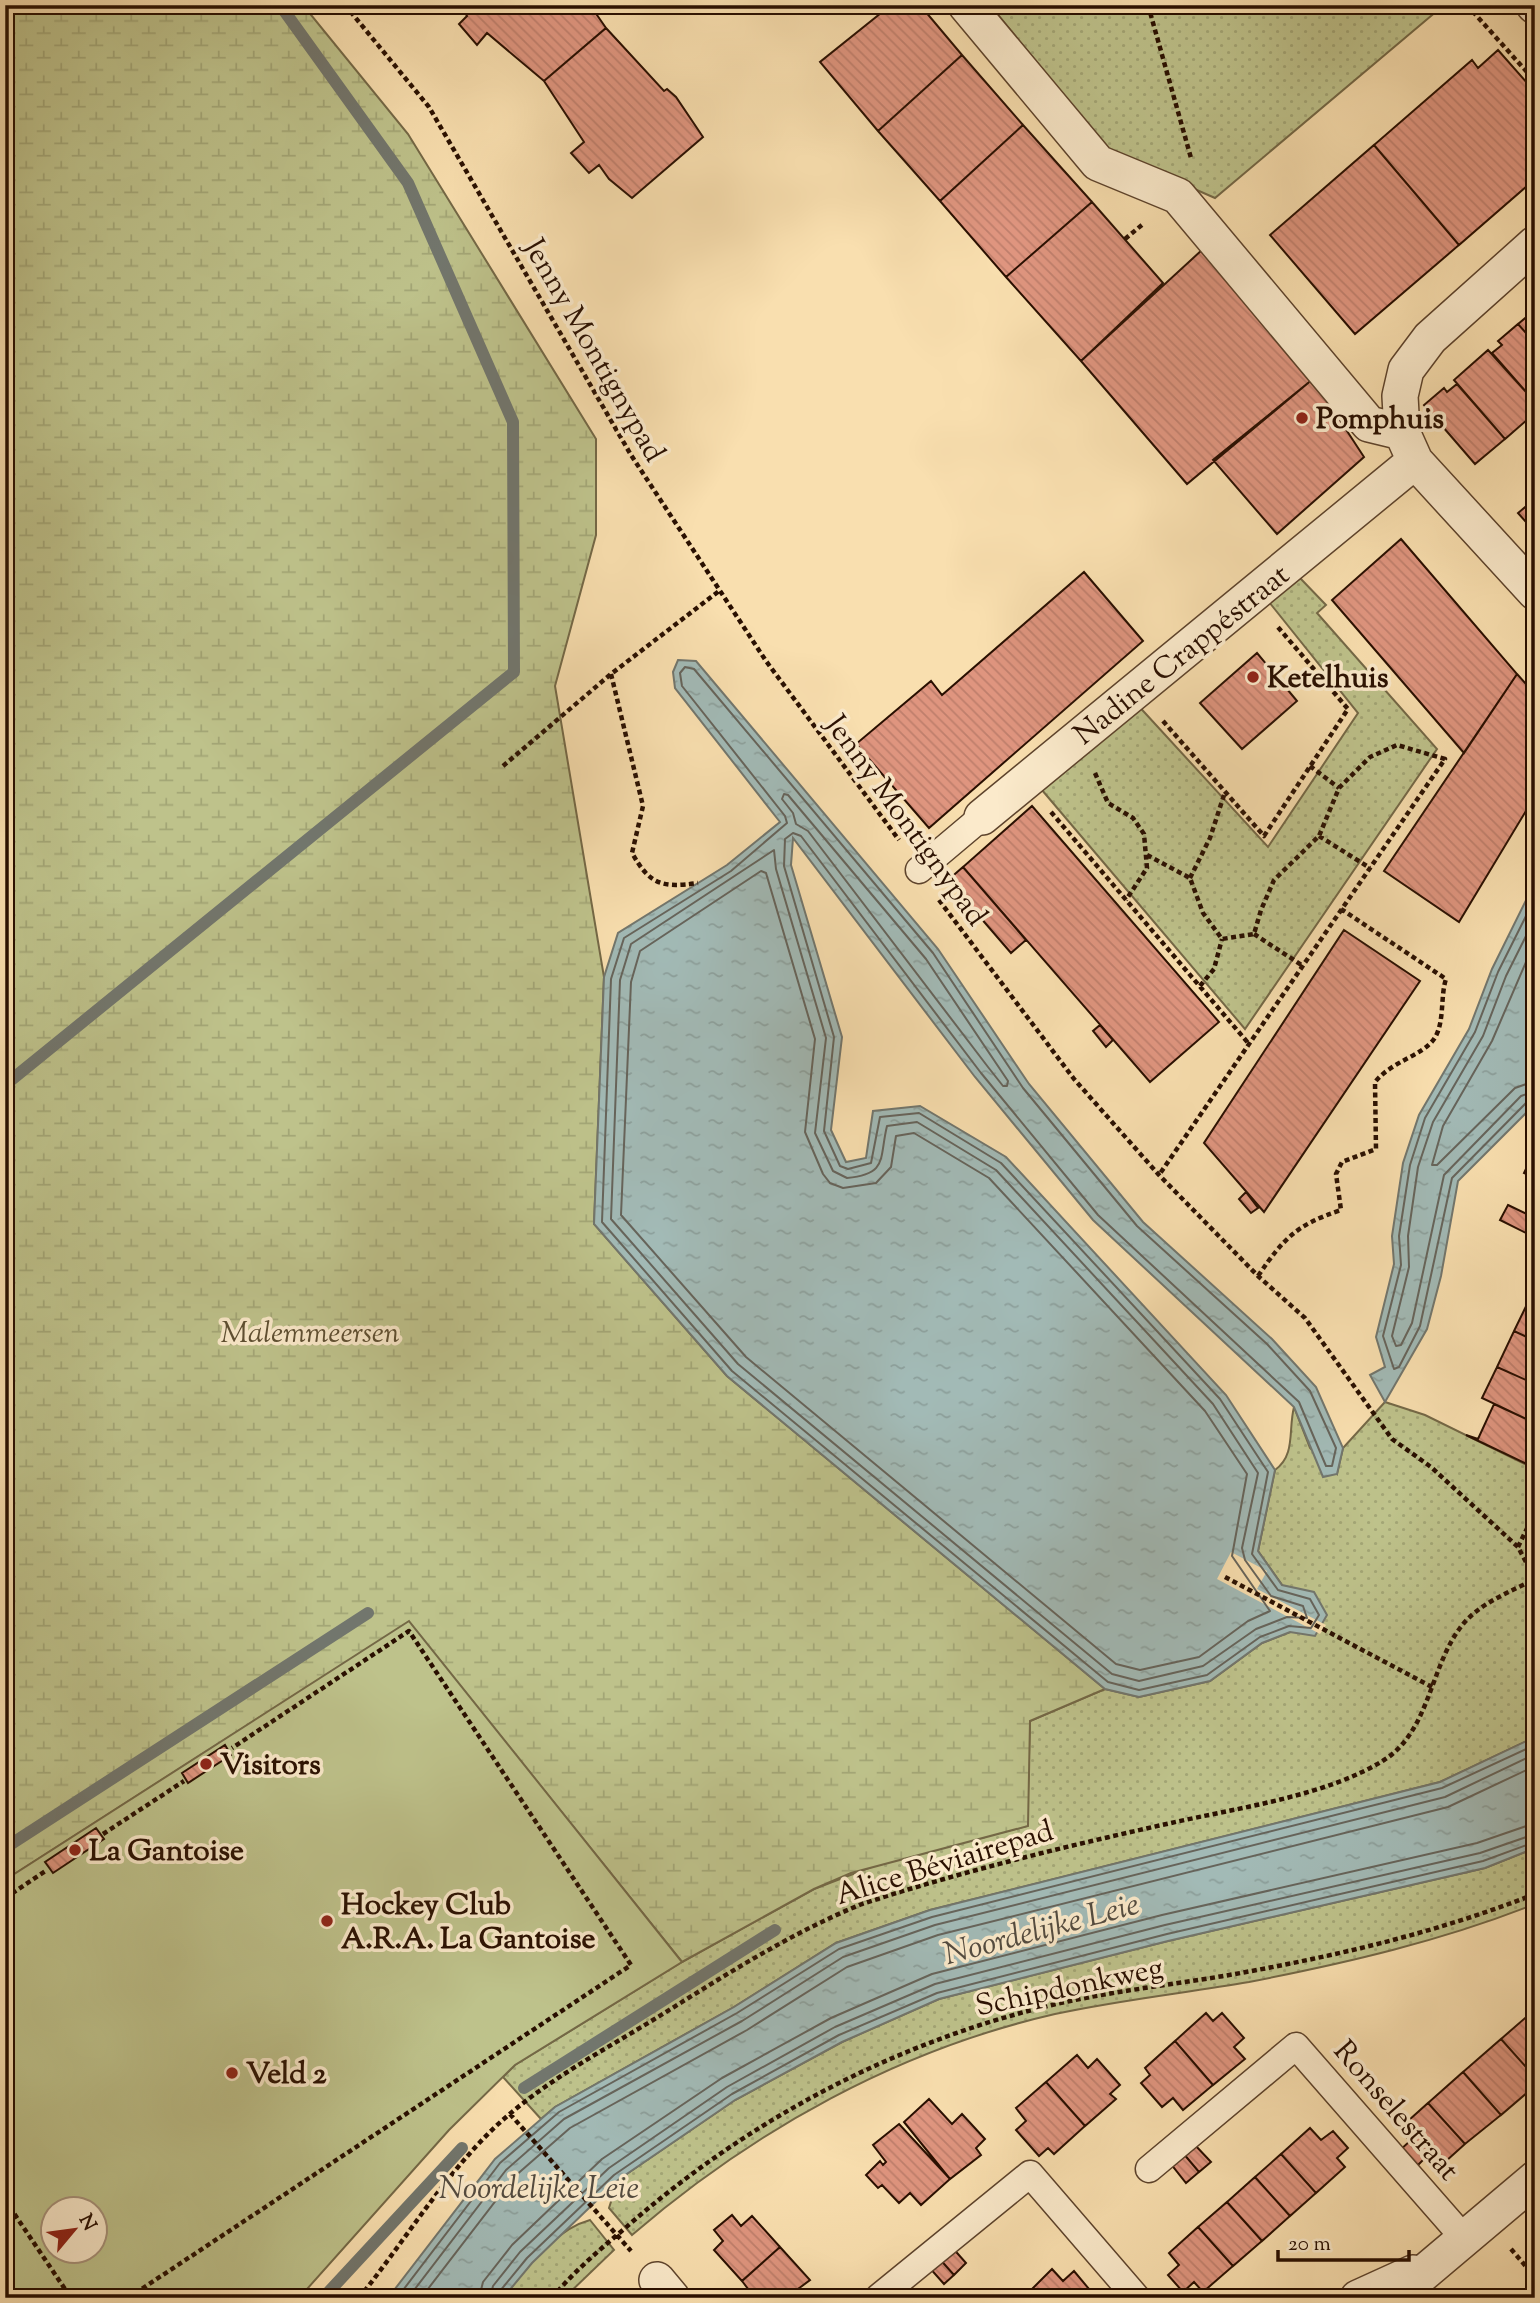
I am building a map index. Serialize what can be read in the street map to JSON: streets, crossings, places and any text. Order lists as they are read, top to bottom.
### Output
{
  "streets": {
    "street": ["Nadine Crappéstraat", "Ronselestraat"],
    "path": ["Jenny Montignypad", "Alice Béviairepad", "Schipdonkweg"]
  },
  "crossings": [
    ["Jenny Montignypad", "Nadine Crappéstraat"],
    ["Jenny Montignypad", "Alice Béviairepad"]
  ],
  "water": ["Noordelijke Leie"],
  "parks": ["Malemmeersen"],
  "places": [
    "Pomphuis",
    "Ketelhuis",
    "Visitors",
    "La Gantoise",
    "Hockey Club A.R.A. La Gantoise",
    "Veld 2"
  ],
  "scale_bar": "20 m",
  "north": "top right"
}
